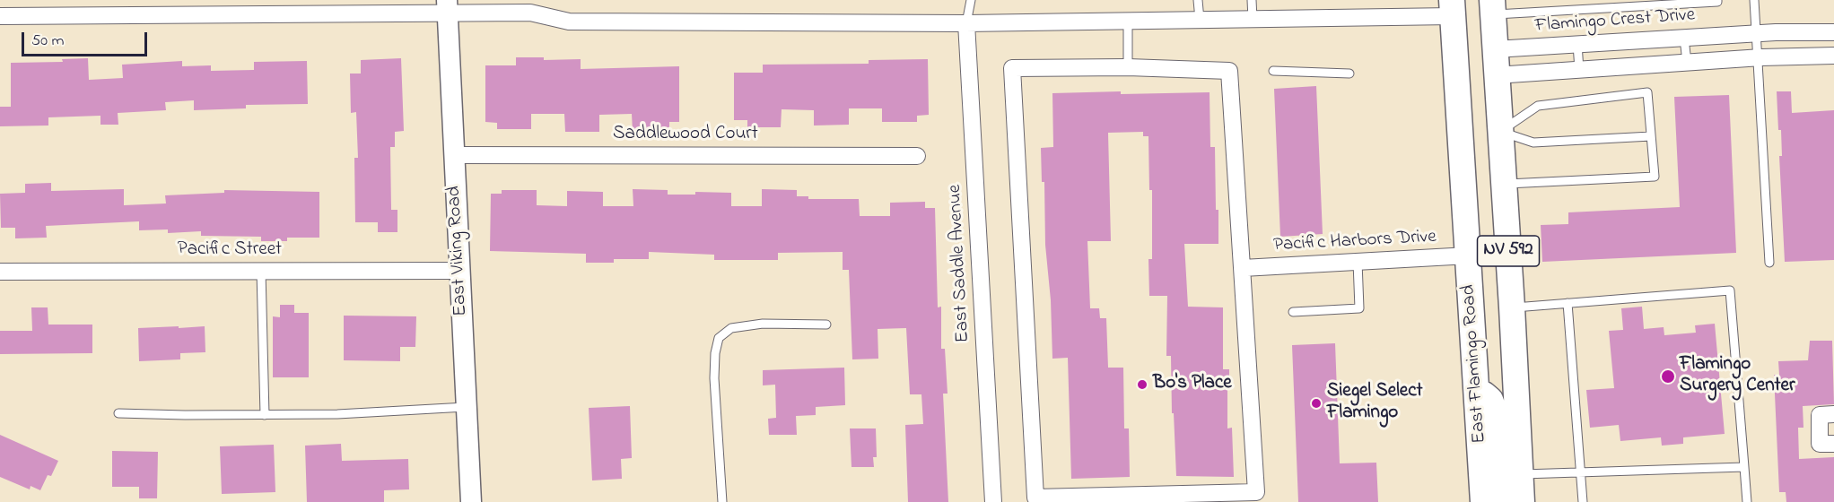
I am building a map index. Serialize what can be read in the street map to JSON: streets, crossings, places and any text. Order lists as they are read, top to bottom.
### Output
{
  "streets": {
    "main road": ["NV 592", "East Flamingo Road"],
    "street": [
      "Flamingo Crest Drive",
      "Saddlewood Court",
      "Pacific Harbors Drive",
      "Pacific Street",
      "East Viking Road",
      "East Saddle Avenue"
    ]
  },
  "crossings": [
    ["Flamingo Crest Drive", "East Flamingo Road"],
    ["Saddlewood Court", "East Viking Road"],
    ["Pacific Harbors Drive", "East Flamingo Road"],
    ["Pacific Street", "East Viking Road"]
  ],
  "places": ["Flamingo Surgery Center", "Bo's Place", "Siegel Select Flamingo"],
  "scale_bar": "50 m"
}
